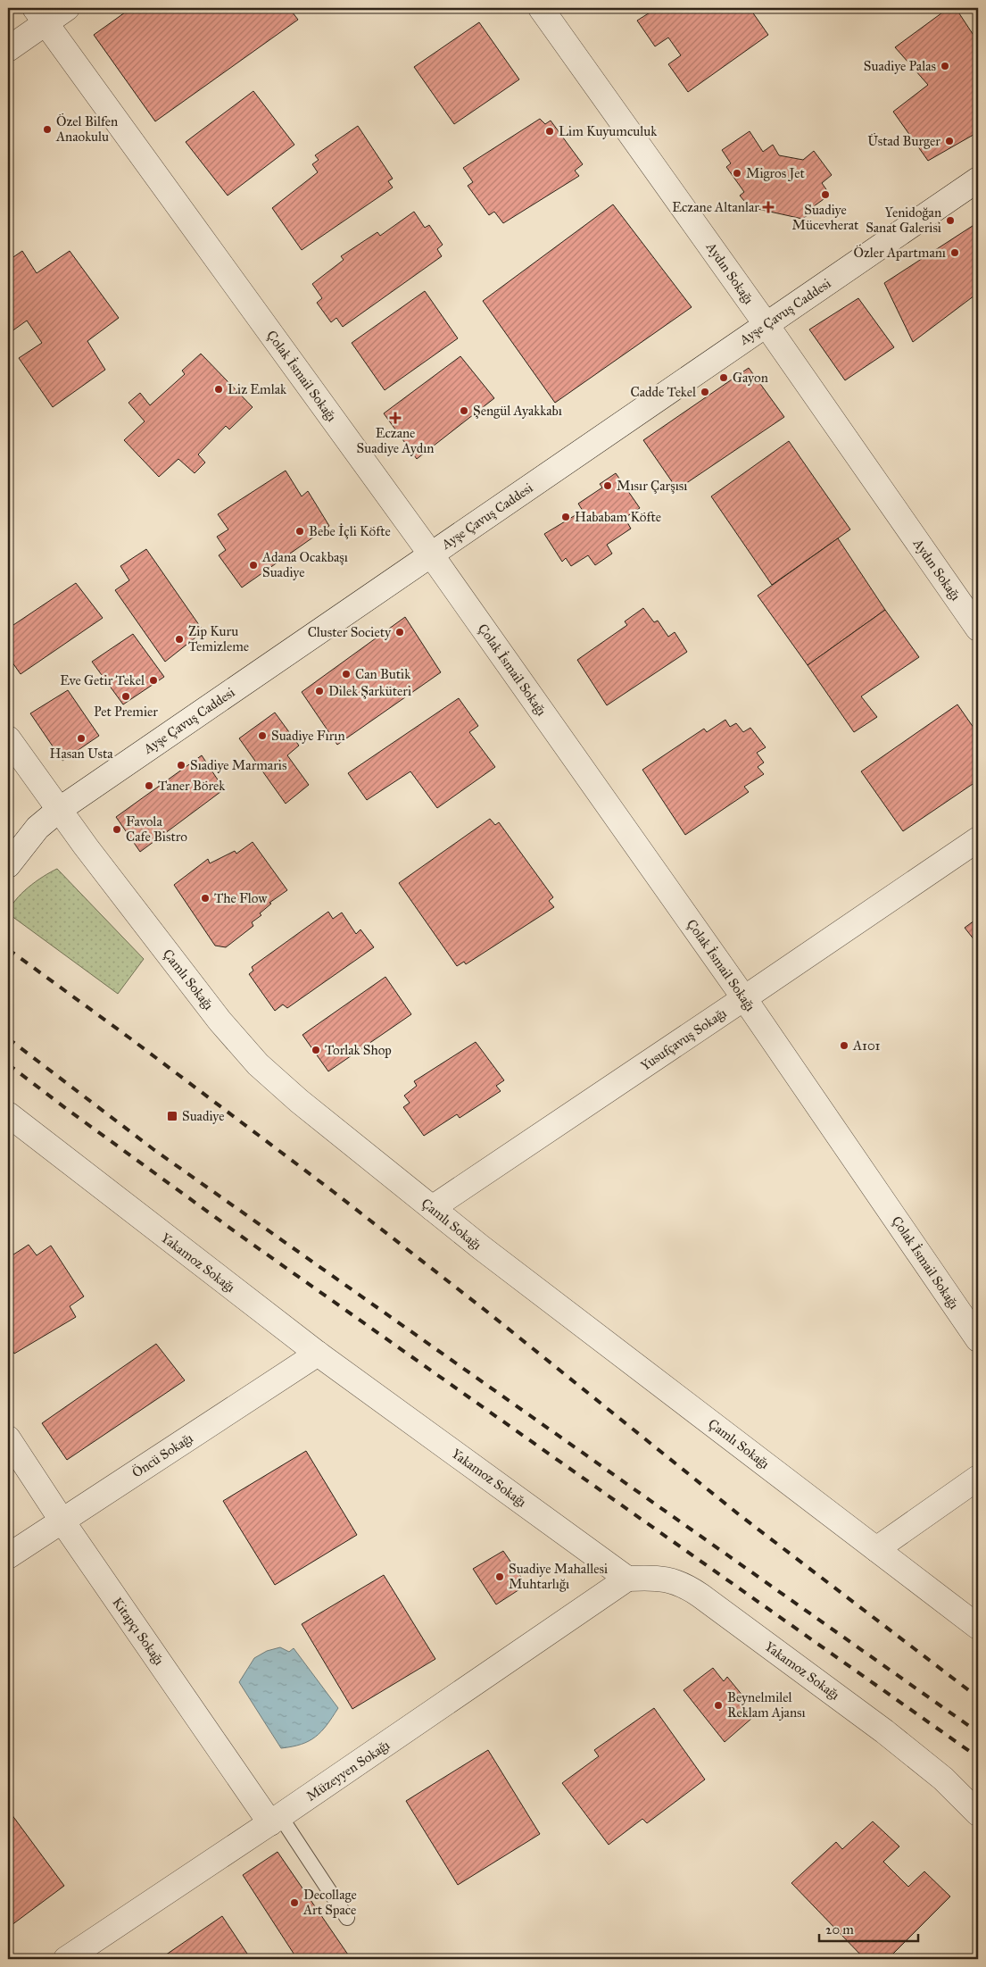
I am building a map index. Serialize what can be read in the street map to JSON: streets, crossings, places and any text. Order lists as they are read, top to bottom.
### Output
{
  "streets": {
    "street": [
      "Aydın Sokağı",
      "Ayşe Çavuş Caddesi",
      "Çolak İsmail Sokağı",
      "Çamlı Sokağı",
      "Yusufçavuş Sokağı",
      "Yakamoz Sokağı",
      "Öncü Sokağı",
      "Kitapçı Sokağı",
      "Müzeyyen Sokağı"
    ]
  },
  "crossings": [
    ["Aydın Sokağı", "Ayşe Çavuş Caddesi"],
    ["Ayşe Çavuş Caddesi", "Çolak İsmail Sokağı"],
    ["Ayşe Çavuş Caddesi", "Çamlı Sokağı"],
    ["Çolak İsmail Sokağı", "Yusufçavuş Sokağı"],
    ["Çamlı Sokağı", "Yusufçavuş Sokağı"],
    ["Yakamoz Sokağı", "Öncü Sokağı"],
    ["Yakamoz Sokağı", "Müzeyyen Sokağı"],
    ["Öncü Sokağı", "Kitapçı Sokağı"],
    ["Kitapçı Sokağı", "Müzeyyen Sokağı"]
  ],
  "places": {
    "other": [
      "Suadiye Palas",
      "Özel Bilfen Anaokulu",
      "Lim Kuyumculuk",
      "Üstad Burger",
      "Migros Jet",
      "Suadiye Mücevherat",
      "Yenidoğan Sanat Galerisi",
      "Özler Apartmanı",
      "Gayon",
      "Liz Emlak",
      "Cadde Tekel",
      "Şengül Ayakkabı",
      "Mısır Çarşısı",
      "Hababam Köfte",
      "Bebe İçli Köfte",
      "Adana Ocakbaşı Suadiye",
      "Cluster Society",
      "Zip Kuru Temizleme",
      "Can Butik",
      "Eve Getir Tekel",
      "Dilek Şarküteri",
      "Pet Premier",
      "Suadiye Fırın",
      "Hasan Usta",
      "Sıadiye Marmaris",
      "Taner Börek",
      "Favola Cafe Bistro",
      "The Flow",
      "A101",
      "Torlak Shop",
      "Suadiye Mahallesi Muhtarlığı",
      "Beynelmilel Reklam Ajansı",
      "Decollage Art Space"
    ],
    "health": ["Eczane Altanlar", "Eczane Suadiye Aydın"],
    "transit": ["Suadiye"]
  },
  "scale_bar": "20 m"
}
